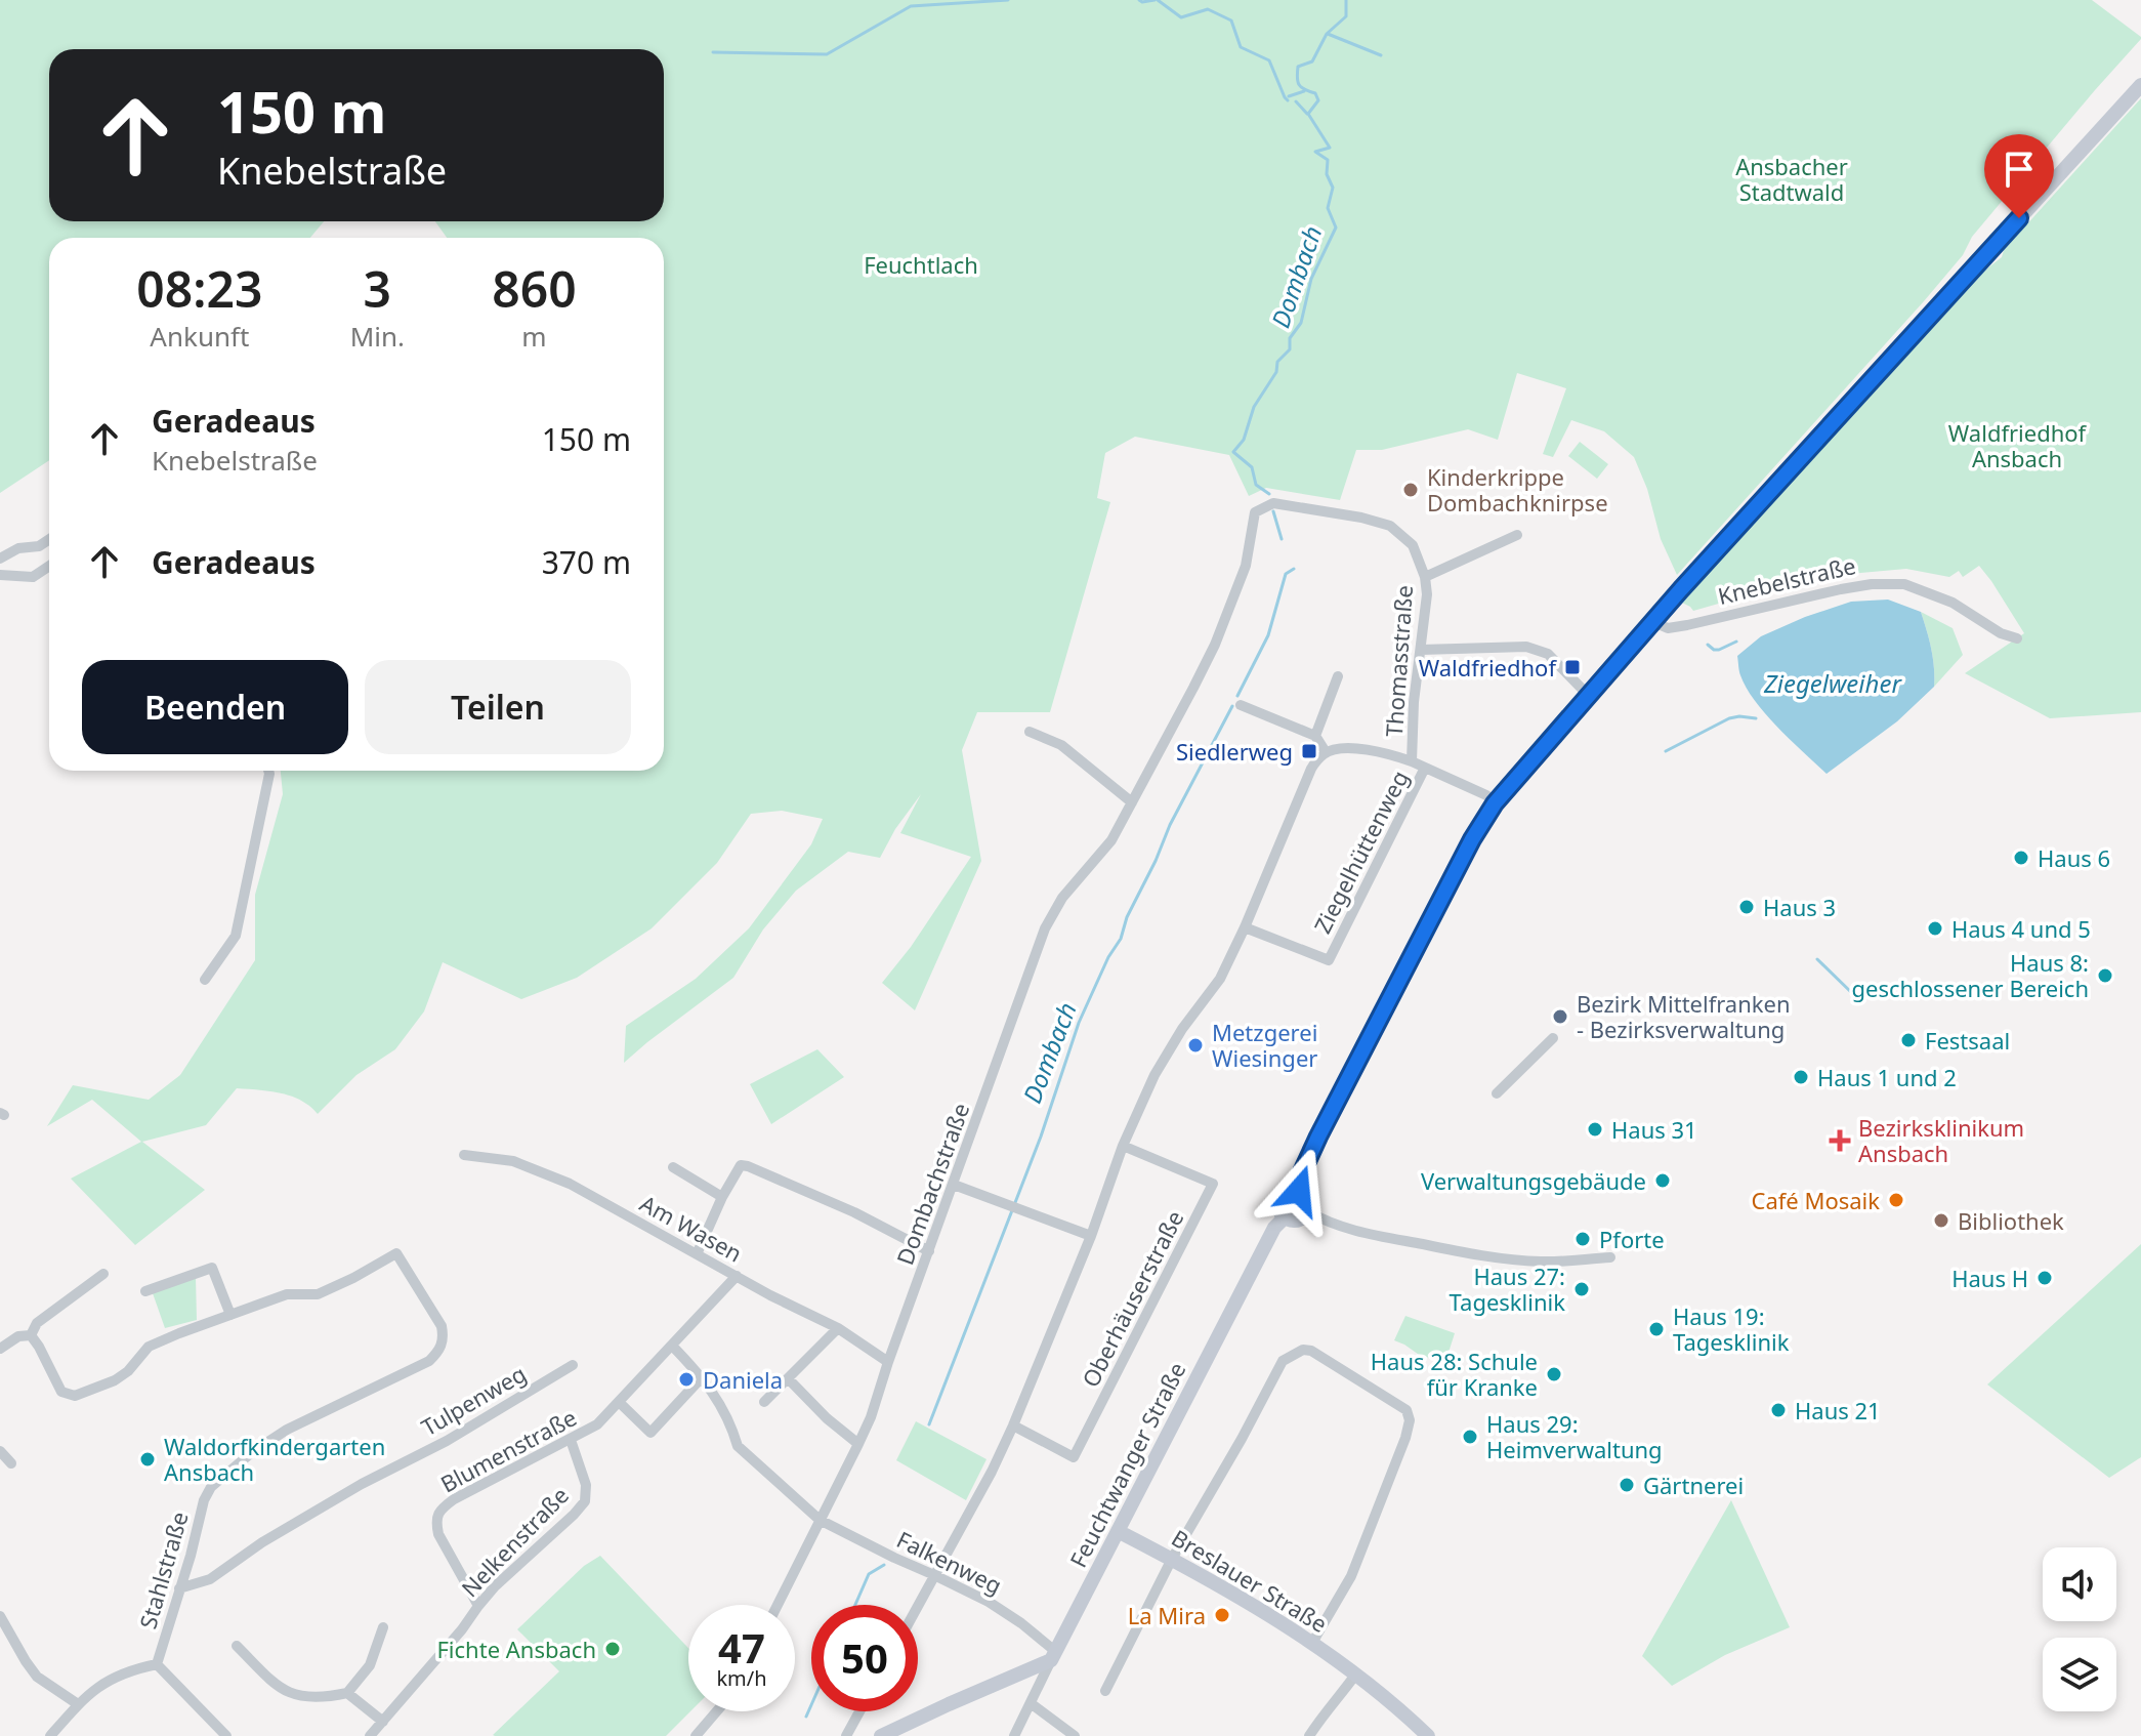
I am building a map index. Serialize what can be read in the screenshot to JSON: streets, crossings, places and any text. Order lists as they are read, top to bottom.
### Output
{
  "streets": {
    "main road": ["Knebelstraße", "Feuchtwanger Straße", "Breslauer Straße"],
    "street": [
      "Thomasstraße",
      "Ziegelhüttenweg",
      "Dombachstraße",
      "Am Wasen",
      "Oberhäuserstraße",
      "Tulpenweg",
      "Blumenstraße",
      "Nelkenstraße",
      "Falkenweg",
      "Stahlstraße"
    ]
  },
  "crossings": [
    ["Knebelstraße", "Thomasstraße"],
    ["Knebelstraße", "Feuchtwanger Straße"],
    ["Thomasstraße", "Ziegelhüttenweg"],
    ["Thomasstraße", "Dombachstraße"],
    ["Dombachstraße", "Am Wasen"],
    ["Dombachstraße", "Falkenweg"],
    ["Am Wasen", "Blumenstraße"],
    ["Tulpenweg", "Stahlstraße"],
    ["Blumenstraße", "Nelkenstraße"],
    ["Blumenstraße", "Falkenweg"],
    ["Feuchtwanger Straße", "Falkenweg"],
    ["Feuchtwanger Straße", "Breslauer Straße"]
  ],
  "water": ["Dombach", "Ziegelweiher"],
  "parks": ["Ansbacher Stadtwald", "Feuchtlach", "Waldfriedhof Ansbach"],
  "places": {
    "other": [
      "Kinderkrippe Dombachknirpse",
      "Haus 6",
      "Haus 3",
      "Haus 4 und 5",
      "Haus 8: geschlossener Bereich",
      "Bezirk Mittelfranken - Bezirksverwaltung",
      "Festsaal",
      "Metzgerei Wiesinger",
      "Haus 1 und 2",
      "Haus 31",
      "Verwaltungsgebäude",
      "Café Mosaik",
      "Bibliothek",
      "Pforte",
      "Haus H",
      "Haus 27: Tagesklinik",
      "Haus 19: Tagesklinik",
      "Haus 28: Schule für Kranke",
      "Daniela",
      "Haus 21",
      "Haus 29: Heimverwaltung",
      "Waldorfkindergarten Ansbach",
      "Gärtnerei",
      "La Mira",
      "Fichte Ansbach"
    ],
    "transit": ["Waldfriedhof", "Siedlerweg"],
    "health": ["Bezirksklinikum Ansbach"]
  },
  "page": {
    "turn": ["150 m", "Knebelstraße"],
    "eta": [
      "08:23",
      "Ankunft",
      "3",
      "Min.",
      "860",
      "m"
    ],
    "list": [
      {
        "name": "Geradeaus",
        "note": "Knebelstraße",
        "value": "150 m"
      },
      {
        "name": "Geradeaus",
        "value": "370 m"
      }
    ],
    "buttons": ["Beenden", "Teilen"],
    "speed": "47 km/h",
    "limit": "50"
  }
}
